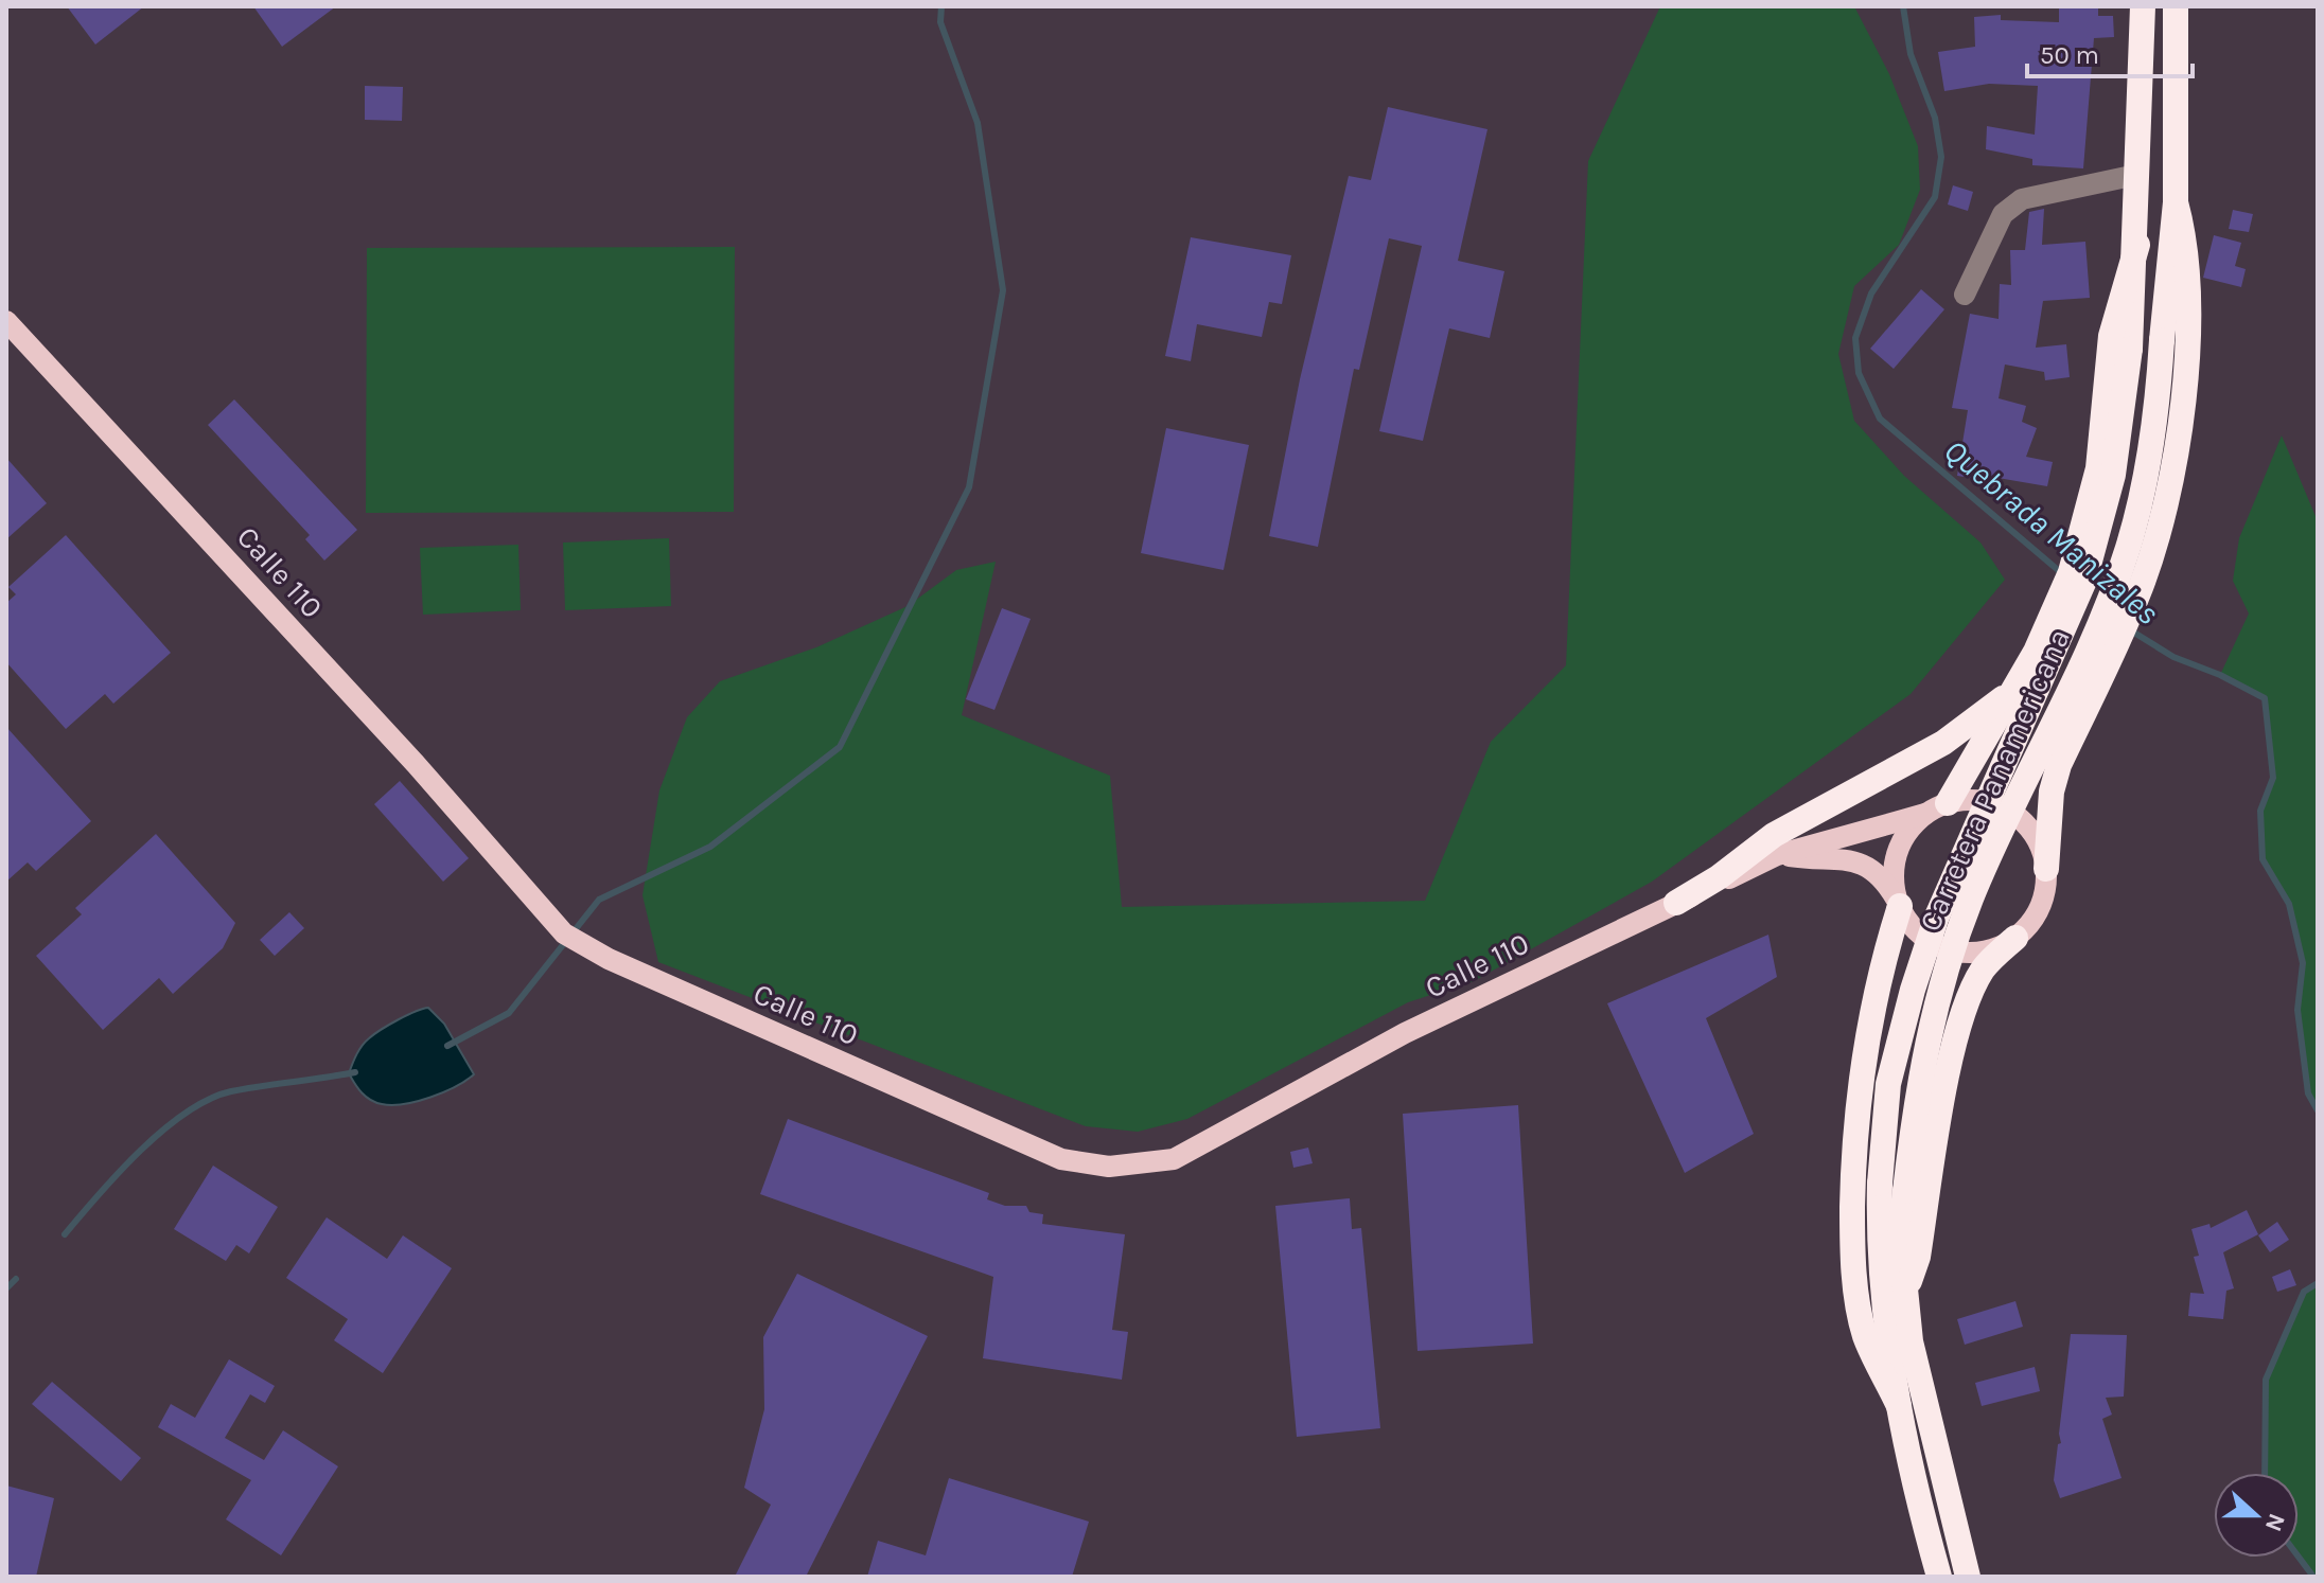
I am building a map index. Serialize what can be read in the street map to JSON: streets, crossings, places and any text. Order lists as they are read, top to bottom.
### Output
{
  "streets": {
    "highway": ["Carretera Panamericana"],
    "main road": ["Calle 110"]
  },
  "water": ["Quebrada Manizales"],
  "scale_bar": "50 m",
  "north": "right"
}
